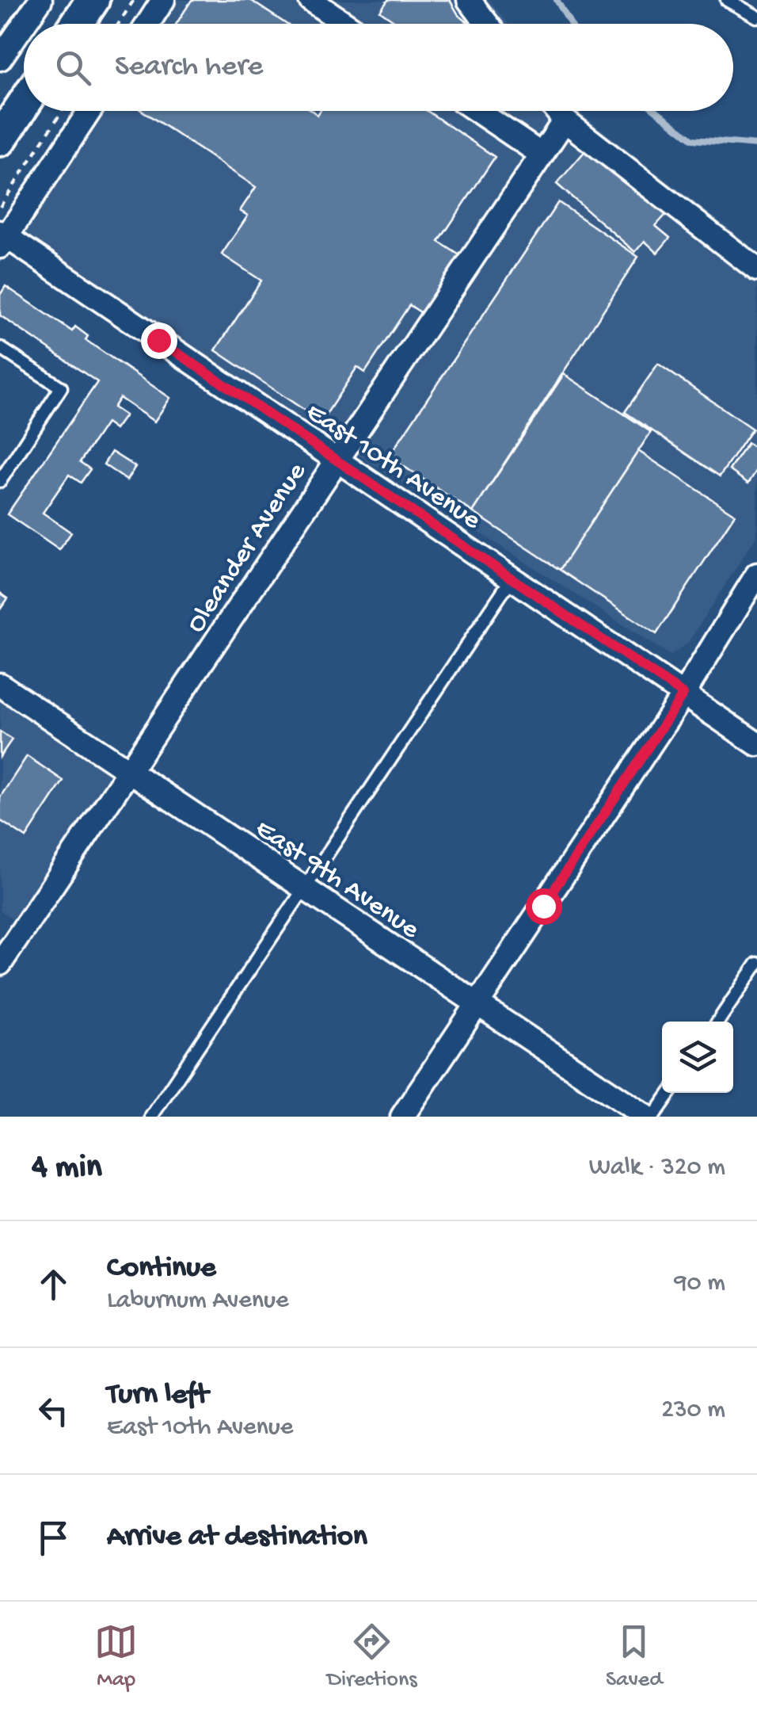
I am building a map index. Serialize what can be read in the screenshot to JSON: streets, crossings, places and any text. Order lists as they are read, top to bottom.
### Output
{
  "streets": {
    "street": ["East 10th Avenue", "Oleander Avenue", "East 9th Avenue"]
  },
  "crossings": [
    ["East 10th Avenue", "Oleander Avenue"],
    ["Oleander Avenue", "East 9th Avenue"]
  ],
  "page": {
    "search": "Search here",
    "heading": ["4 min", "Walk · 320 m"],
    "list": [
      ["Continue", "Laburnum Avenue", "90 m"],
      ["Turn left", "East 10th Avenue", "230 m"],
      "Arrive at destination"
    ],
    "nav": ["Map", "Directions", "Saved"]
  }
}
